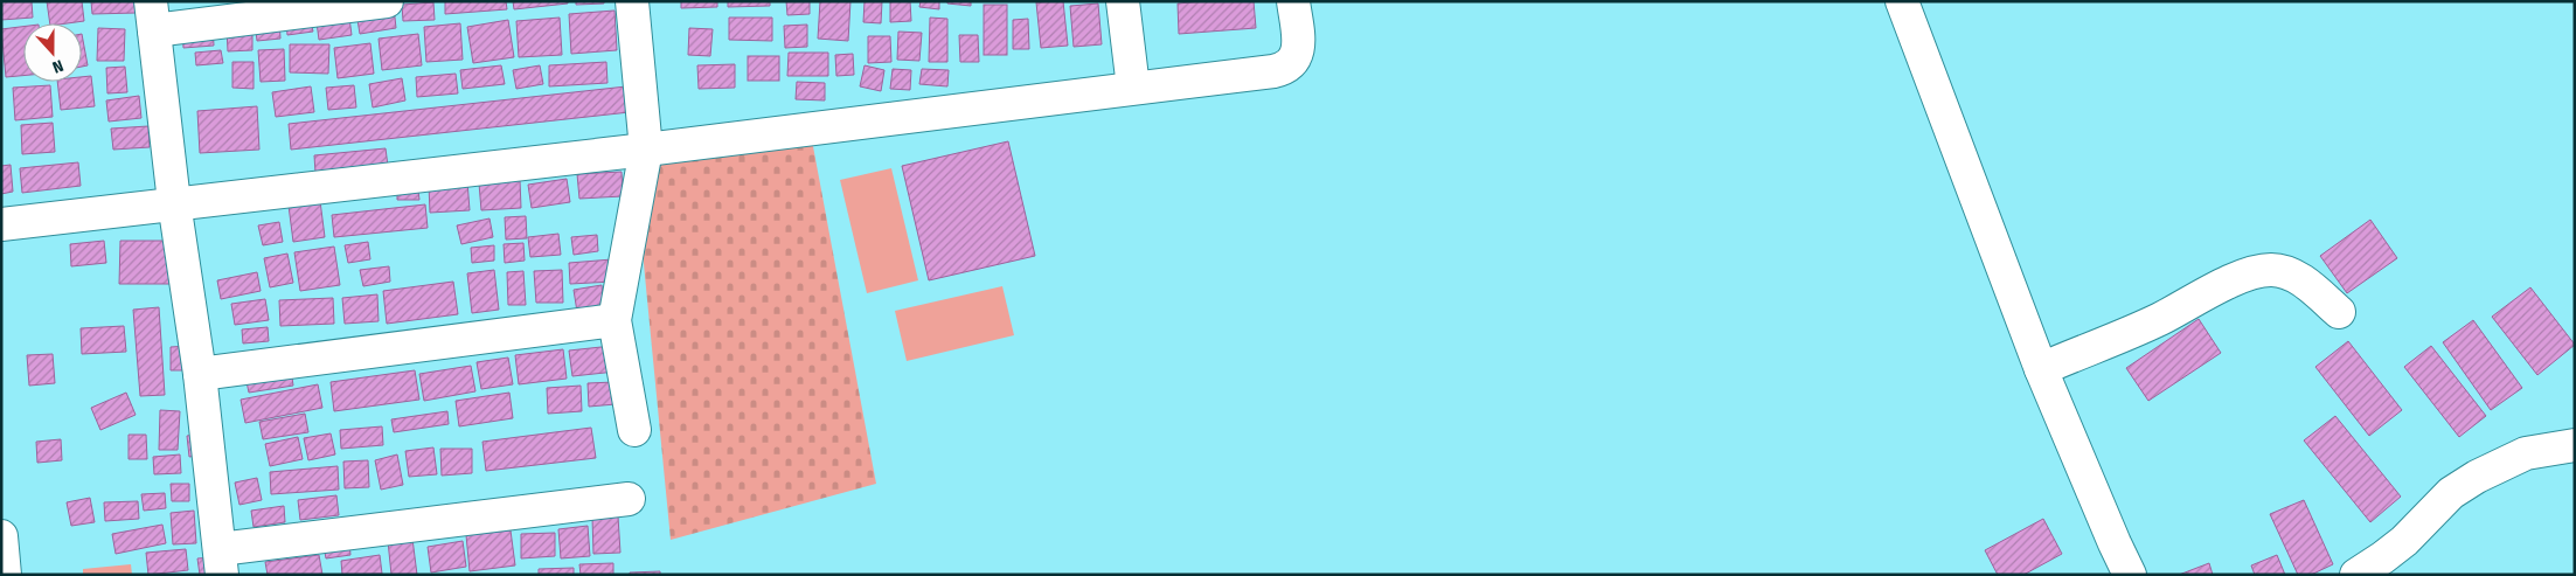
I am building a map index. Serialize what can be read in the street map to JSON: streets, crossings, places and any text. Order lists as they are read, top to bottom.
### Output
{
  "north": "bottom"
}
